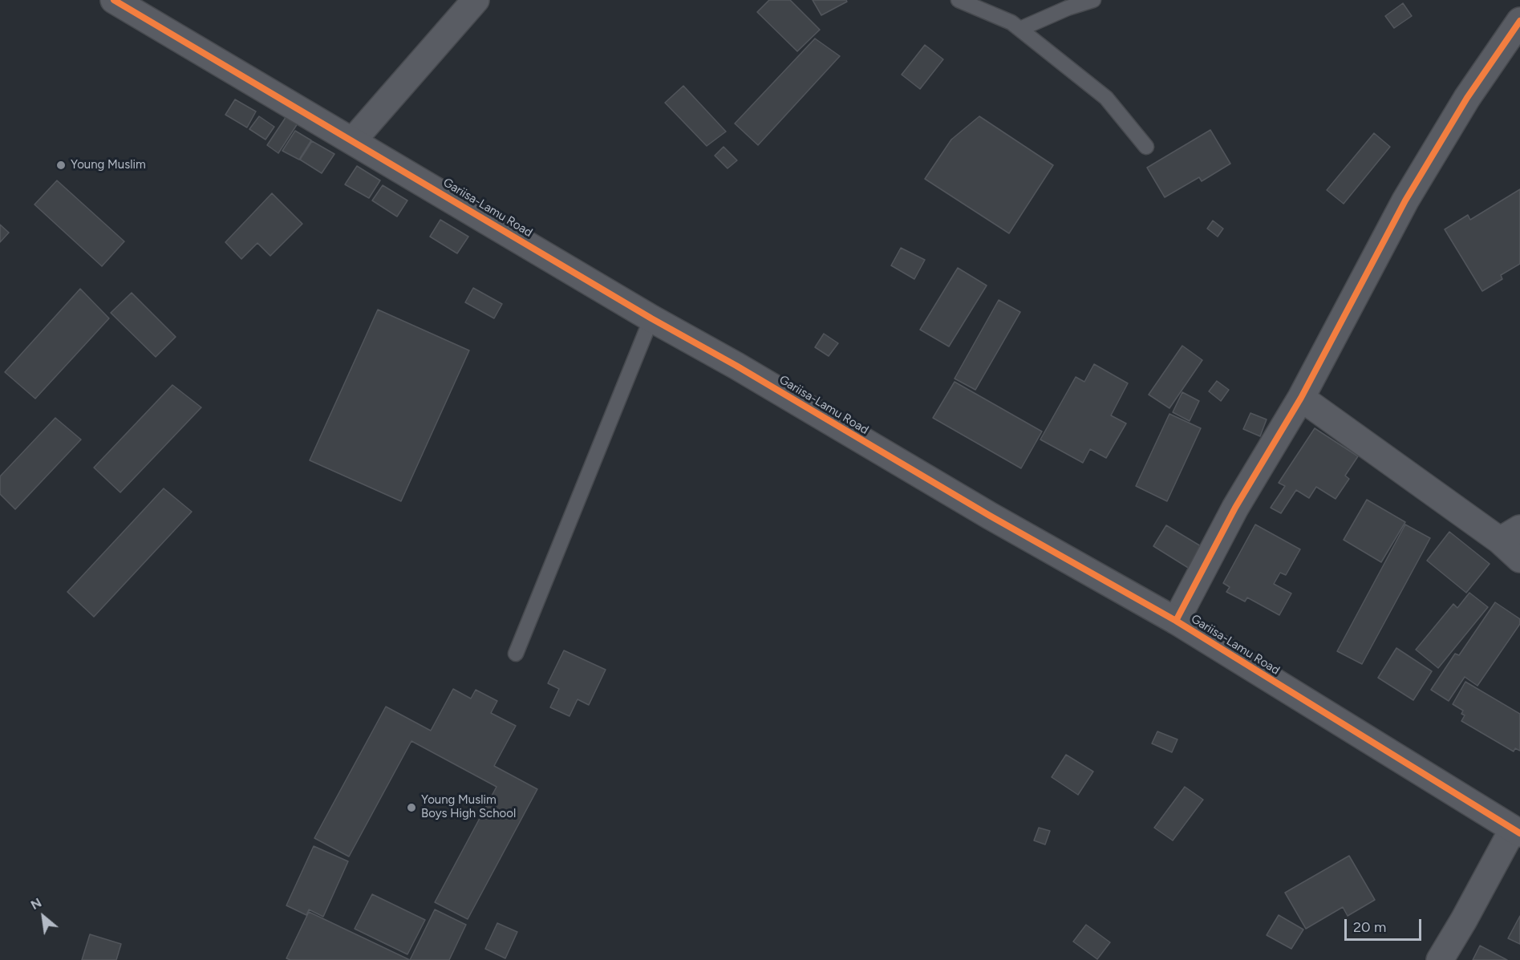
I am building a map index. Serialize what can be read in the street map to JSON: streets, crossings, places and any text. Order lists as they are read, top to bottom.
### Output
{
  "streets": {
    "street": ["Gariisa-Lamu Road"]
  },
  "places": ["Young Muslim", "Young Muslim Boys High School"],
  "scale_bar": "20 m",
  "north": "top left"
}
